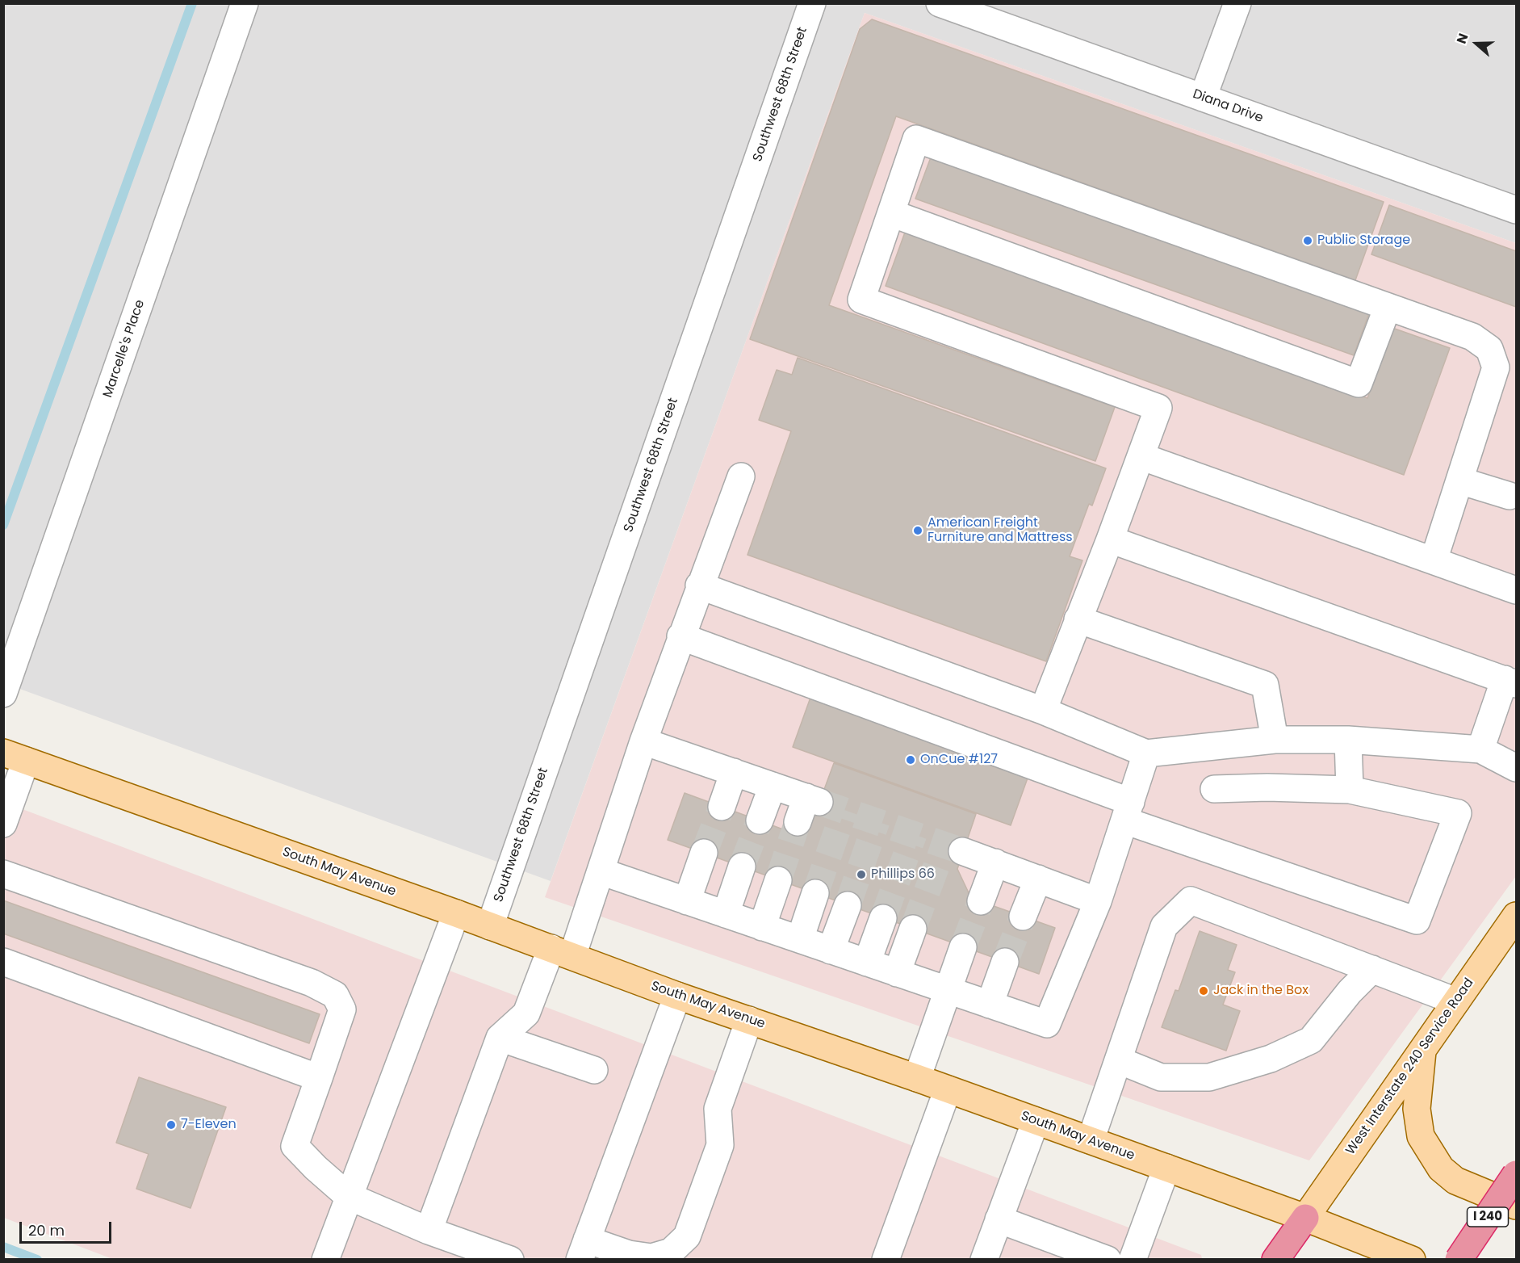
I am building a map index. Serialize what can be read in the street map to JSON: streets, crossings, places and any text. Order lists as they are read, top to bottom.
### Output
{
  "streets": {
    "highway": ["I 240"],
    "main road": ["South May Avenue", "West Interstate 240 Service Road"],
    "street": ["Southwest 68th Street", "Diana Drive", "Marcelle's Place"]
  },
  "crossings": [
    ["Southwest 68th Street", "South May Avenue"],
    ["South May Avenue", "West Interstate 240 Service Road"]
  ],
  "places": [
    "Public Storage",
    "American Freight Furniture and Mattress",
    "OnCue #127",
    "Phillips 66",
    "Jack in the Box",
    "7-Eleven"
  ],
  "scale_bar": "20 m",
  "north": "left"
}
